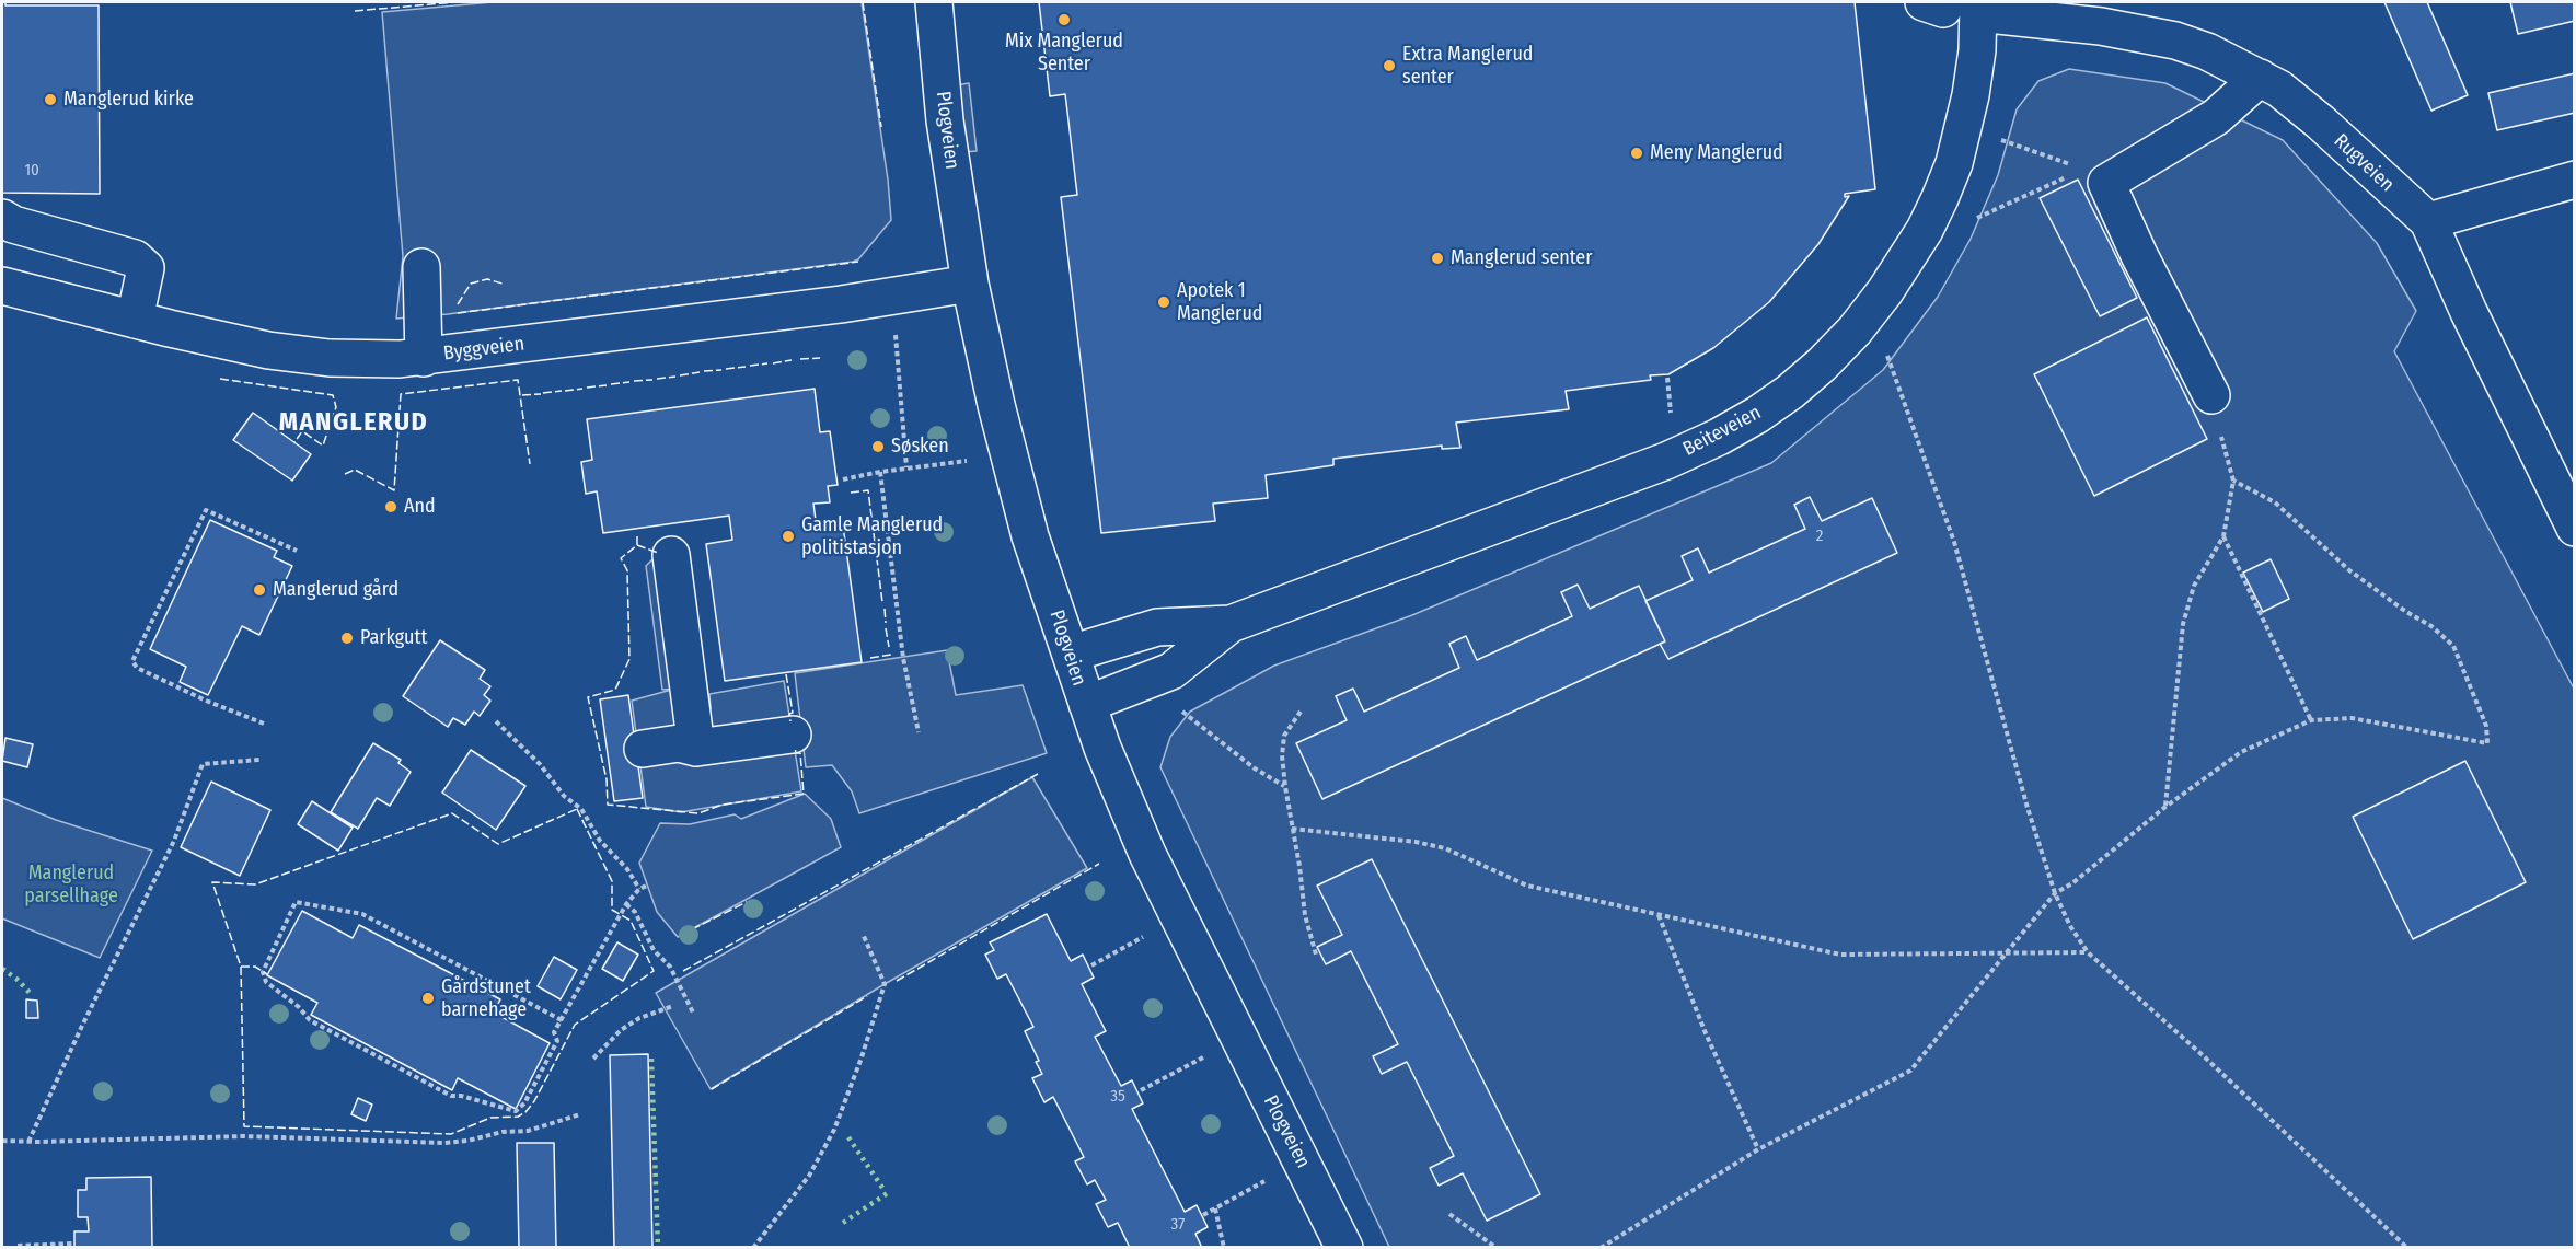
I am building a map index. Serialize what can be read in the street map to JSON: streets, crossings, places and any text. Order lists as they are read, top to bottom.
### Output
{
  "streets": {
    "street": [
      "Plogveien",
      "Rugveien",
      "Byggveien",
      "Beiteveien"
    ]
  },
  "crossings": [
    ["Plogveien", "Byggveien"],
    ["Plogveien", "Beiteveien"],
    ["Rugveien", "Beiteveien"]
  ],
  "districts": ["MANGLERUD"],
  "parks": ["Manglerud parsellhage"],
  "places": [
    "Mix Manglerud Senter",
    "Extra Manglerud senter",
    "Manglerud kirke",
    "Meny Manglerud",
    "Manglerud senter",
    "Apotek 1 Manglerud",
    "Søsken",
    "And",
    "Gamle Manglerud politistasjon",
    "Manglerud gård",
    "Parkgutt",
    "Gårdstunet barnehage"
  ],
  "house_numbers": [
    "10",
    "2",
    "35",
    "37"
  ]
}
